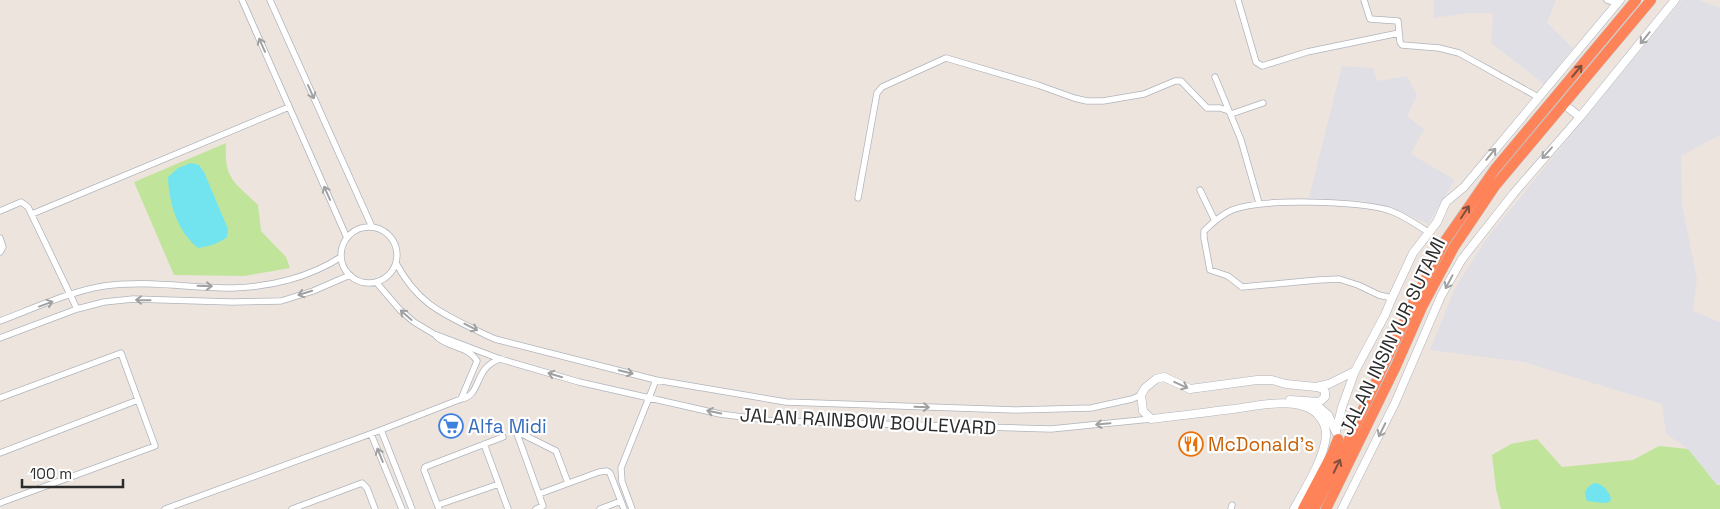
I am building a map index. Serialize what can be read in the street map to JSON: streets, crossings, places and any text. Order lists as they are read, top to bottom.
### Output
{
  "streets": {
    "highway": ["JALAN INSINYUR SUTAMI"],
    "street": ["JALAN RAINBOW BOULEVARD"]
  },
  "places": {
    "supermarket": ["Alfa Midi"],
    "restaurant": ["McDonald's"]
  },
  "scale_bar": "100 m"
}
